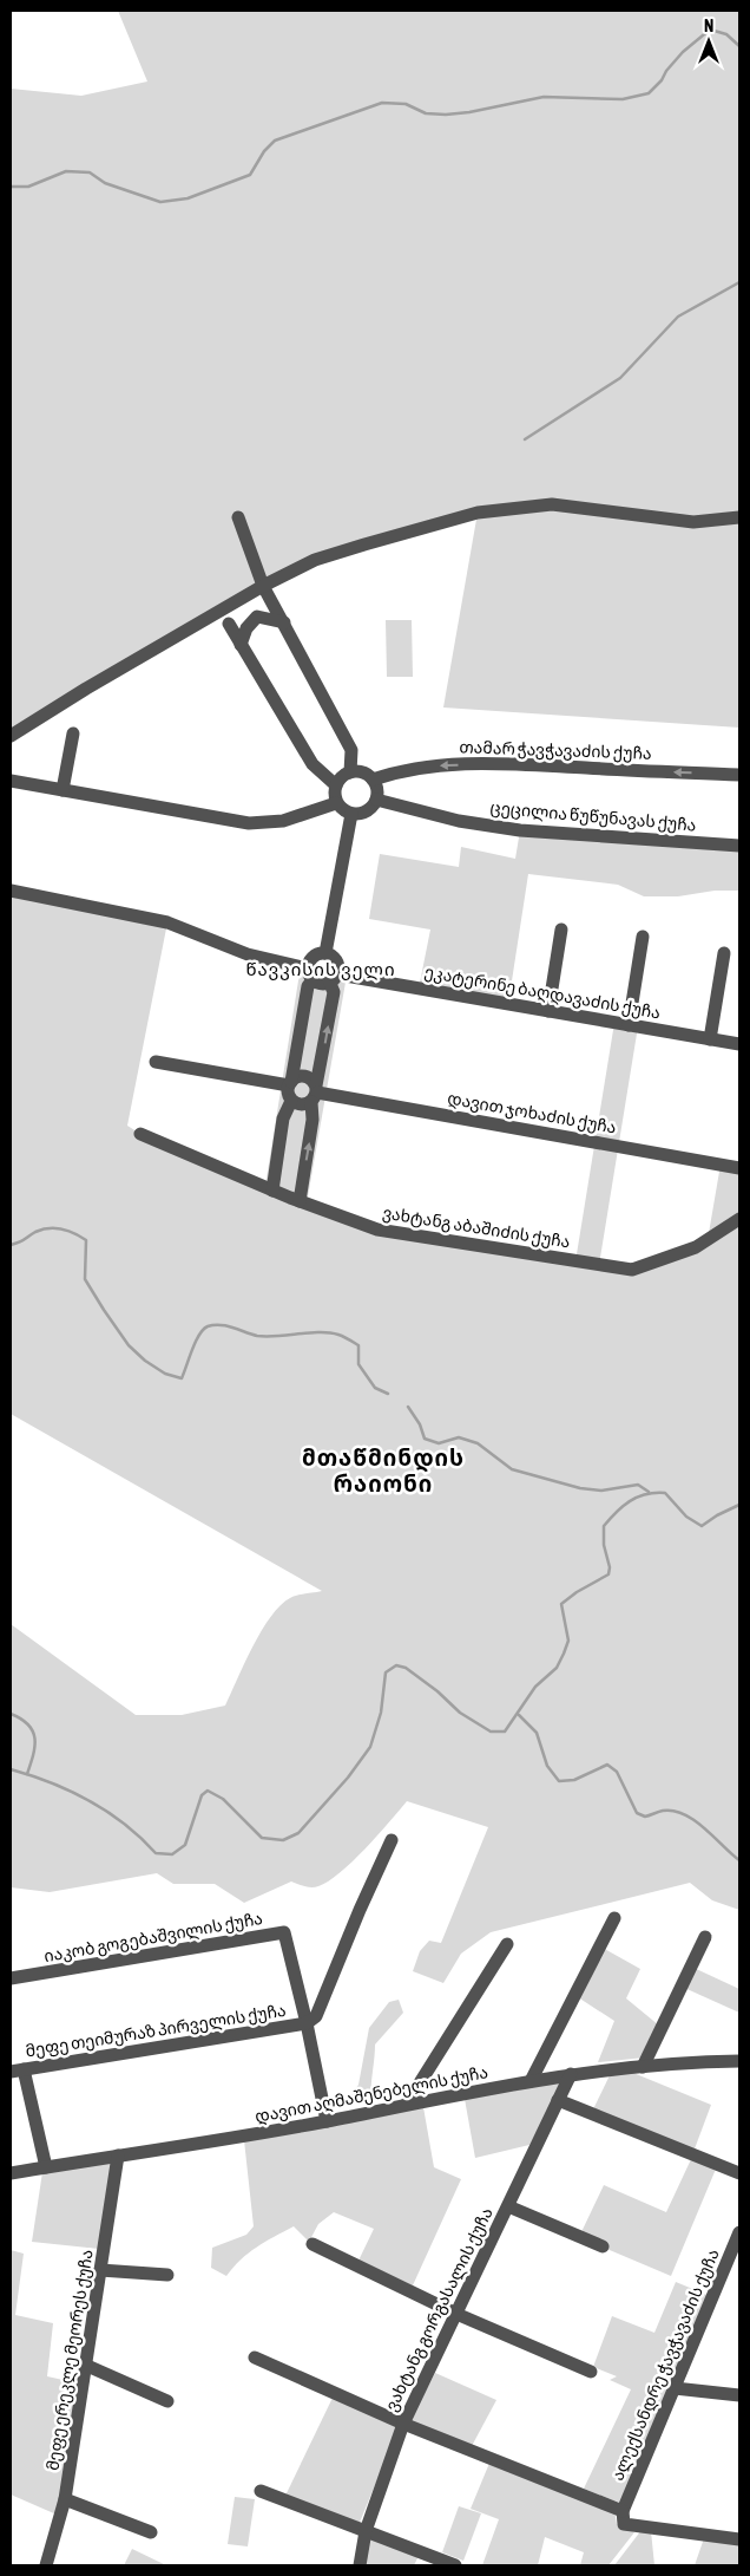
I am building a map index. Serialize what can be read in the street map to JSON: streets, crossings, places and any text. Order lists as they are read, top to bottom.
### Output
{
  "streets": {
    "street": [
      "თამარ ჭავჭავაძის ქუჩა",
      "ცეცილია წუწუნავას ქუჩა",
      "ეკატერინე ბაღდავაძის ქუჩა",
      "დავით ჯოხაძის ქუჩა",
      "ვახტანგ აბაშიძის ქუჩა",
      "იაკობ გოგებაშვილის ქუჩა",
      "მეფე თეიმურაზ პირველის ქუჩა",
      "დავით აღმაშენებელის ქუჩა",
      "ვახტანგ გორგასალის ქუჩა",
      "მეფე ერეკლე მეორეს ქუჩა",
      "ალექსანდრე ჭავჭავაძის ქუჩა"
    ]
  },
  "crossings": [
    ["თამარ ჭავჭავაძის ქუჩა", "ცეცილია წუწუნავას ქუჩა"],
    ["იაკობ გოგებაშვილის ქუჩა", "მეფე თეიმურაზ პირველის ქუჩა"],
    ["იაკობ გოგებაშვილის ქუჩა", "დავით აღმაშენებელის ქუჩა"],
    ["დავით აღმაშენებელის ქუჩა", "ვახტანგ გორგასალის ქუჩა"],
    ["დავით აღმაშენებელის ქუჩა", "მეფე ერეკლე მეორეს ქუჩა"]
  ],
  "one_way": ["თამარ ჭავჭავაძის ქუჩა"],
  "districts": ["წავკისის ველი", "მთაწმინდის რაიონი"],
  "north": "top"
}
